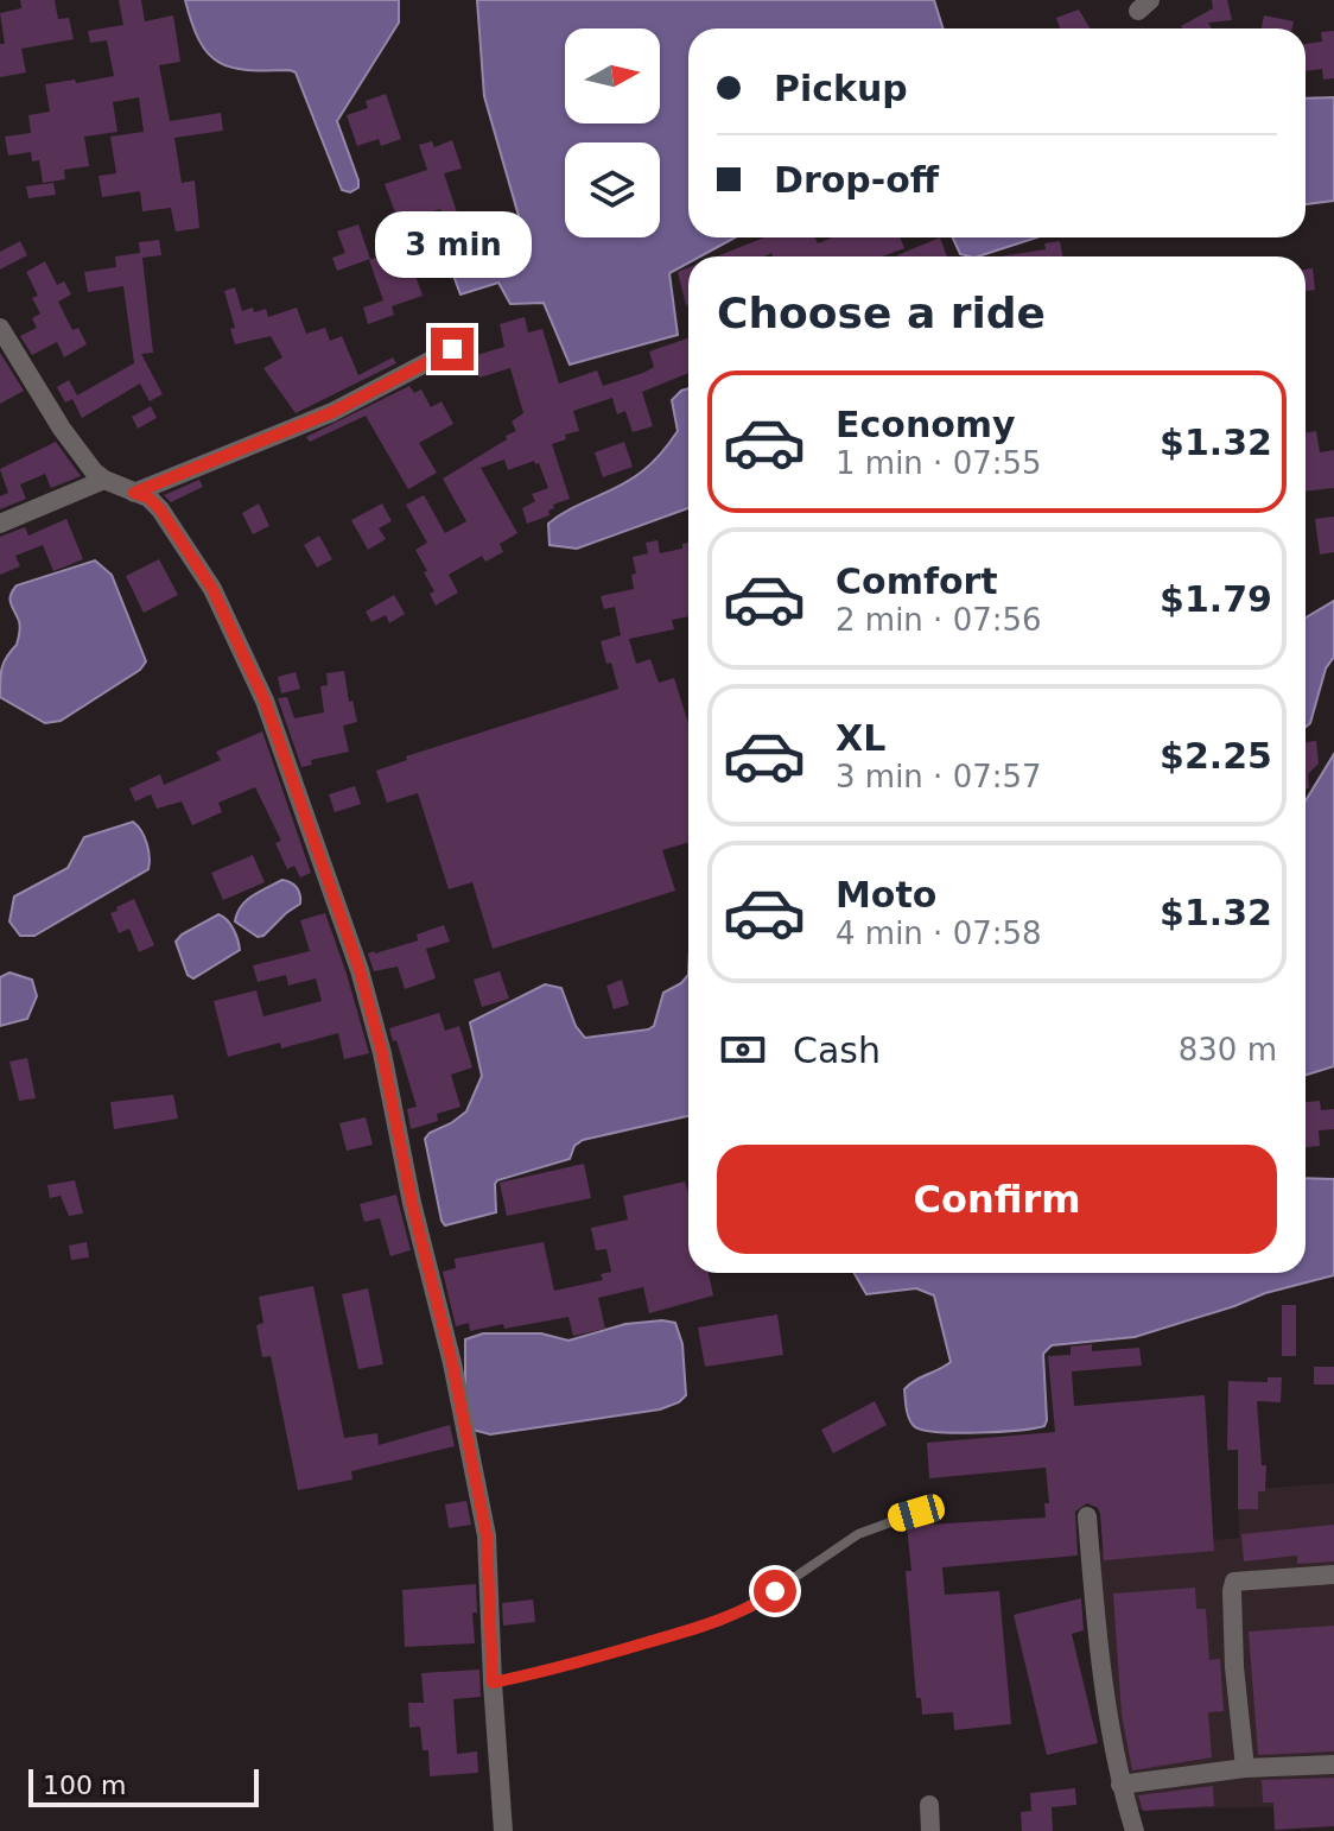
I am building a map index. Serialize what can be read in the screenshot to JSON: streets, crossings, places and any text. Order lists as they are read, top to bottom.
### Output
{
  "scale_bar": "100 m",
  "north": "right",
  "page": {
    "banner": ["Pickup", "Drop-off"],
    "bubble": "3 min",
    "heading": "Choose a ride",
    "list": [
      {
        "name": "Economy",
        "note": "1 min · 07:55",
        "value": "$1.32"
      },
      {
        "name": "Comfort",
        "note": "2 min · 07:56",
        "value": "$1.79"
      },
      {
        "name": "XL",
        "note": "3 min · 07:57",
        "value": "$2.25"
      },
      {
        "name": "Moto",
        "note": "4 min · 07:58",
        "value": "$1.32"
      }
    ],
    "pay": ["Cash", "830 m"],
    "buttons": "Confirm",
    "scale": "100 m"
  }
}
